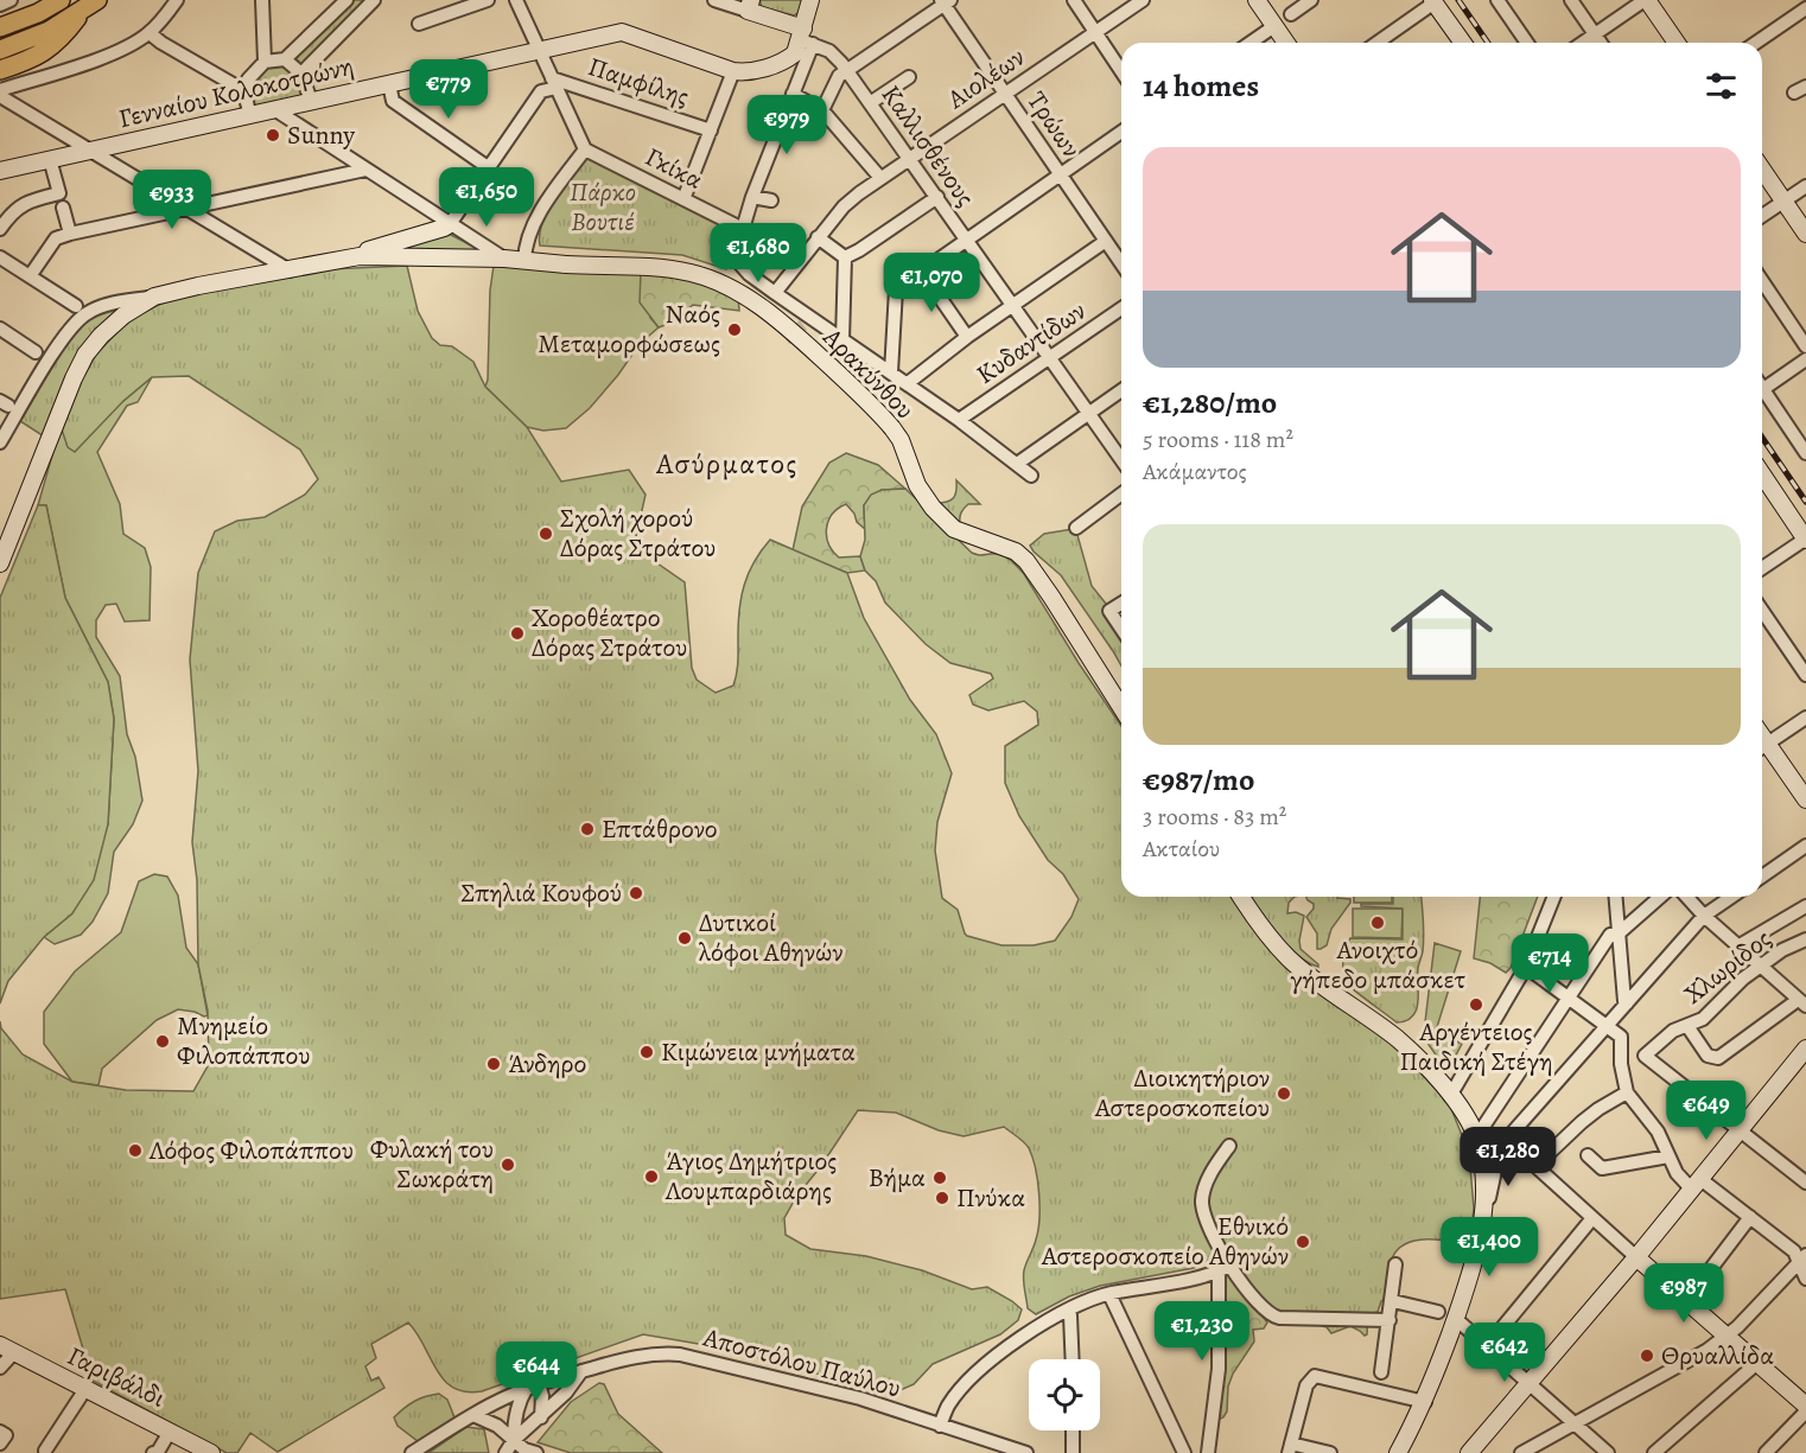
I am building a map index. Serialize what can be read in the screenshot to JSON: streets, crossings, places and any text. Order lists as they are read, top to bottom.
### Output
{
  "streets": {
    "street": [
      "Αιολέων",
      "Παμφίλης",
      "Γενναίου Κολοκοτρώνη",
      "Τρώων",
      "Καλλισθένους",
      "Γκίκα",
      "Κυδαντίδων",
      "Αρακύνθου",
      "Χλωρίδος",
      "Αποστόλου Παύλου",
      "Γαριβάλδι"
    ]
  },
  "crossings": [
    ["Αιολέων", "Τρώων"],
    ["Αιολέων", "Καλλισθένους"],
    ["Γενναίου Κολοκοτρώνη", "Καλλισθένους"],
    ["Καλλισθένους", "Κυδαντίδων"]
  ],
  "districts": ["Ασύρματος"],
  "parks": ["Πάρκο Βουτιέ"],
  "places": [
    "Sunny",
    "Ναός Μεταμορφώσεως",
    "Σχολή χορού Δόρας Στράτου",
    "Χοροθέατρο Δόρας Στράτου",
    "Επτάθρονο",
    "Σπηλιά Κουφού",
    "Ανοιχτό γήπεδο μπάσκετ",
    "Δυτικοί λόφοι Αθηνών",
    "Αργέντειος Παιδική Στέγη",
    "Μνημείο Φιλοπάππου",
    "Κιμώνεια μνήματα",
    "Άνδηρο",
    "Διοικητήριον Αστεροσκοπείου",
    "Λόφος Φιλοπάππου",
    "Φυλακή του Σωκράτη",
    "Άγιος Δημήτριος Λουμπαρδιάρης",
    "Βήμα",
    "Πνύκα",
    "Εθνικό Αστεροσκοπείο Αθηνών",
    "Θρυαλλίδα"
  ],
  "page": {
    "heading": "14 homes",
    "price": [
      "€779",
      "€979",
      "€1,650",
      "€933",
      "€1,680",
      "€1,070",
      "€714",
      "€649",
      "€1,280",
      "€1,400",
      "€987",
      "€1,230",
      "€642",
      "€644"
    ],
    "list": [
      {
        "name": "€1,280/mo",
        "note": "5 rooms · 118 m² · Ακάμαντος"
      },
      {
        "name": "€987/mo",
        "note": "3 rooms · 83 m² · Ακταίου"
      }
    ]
  }
}
